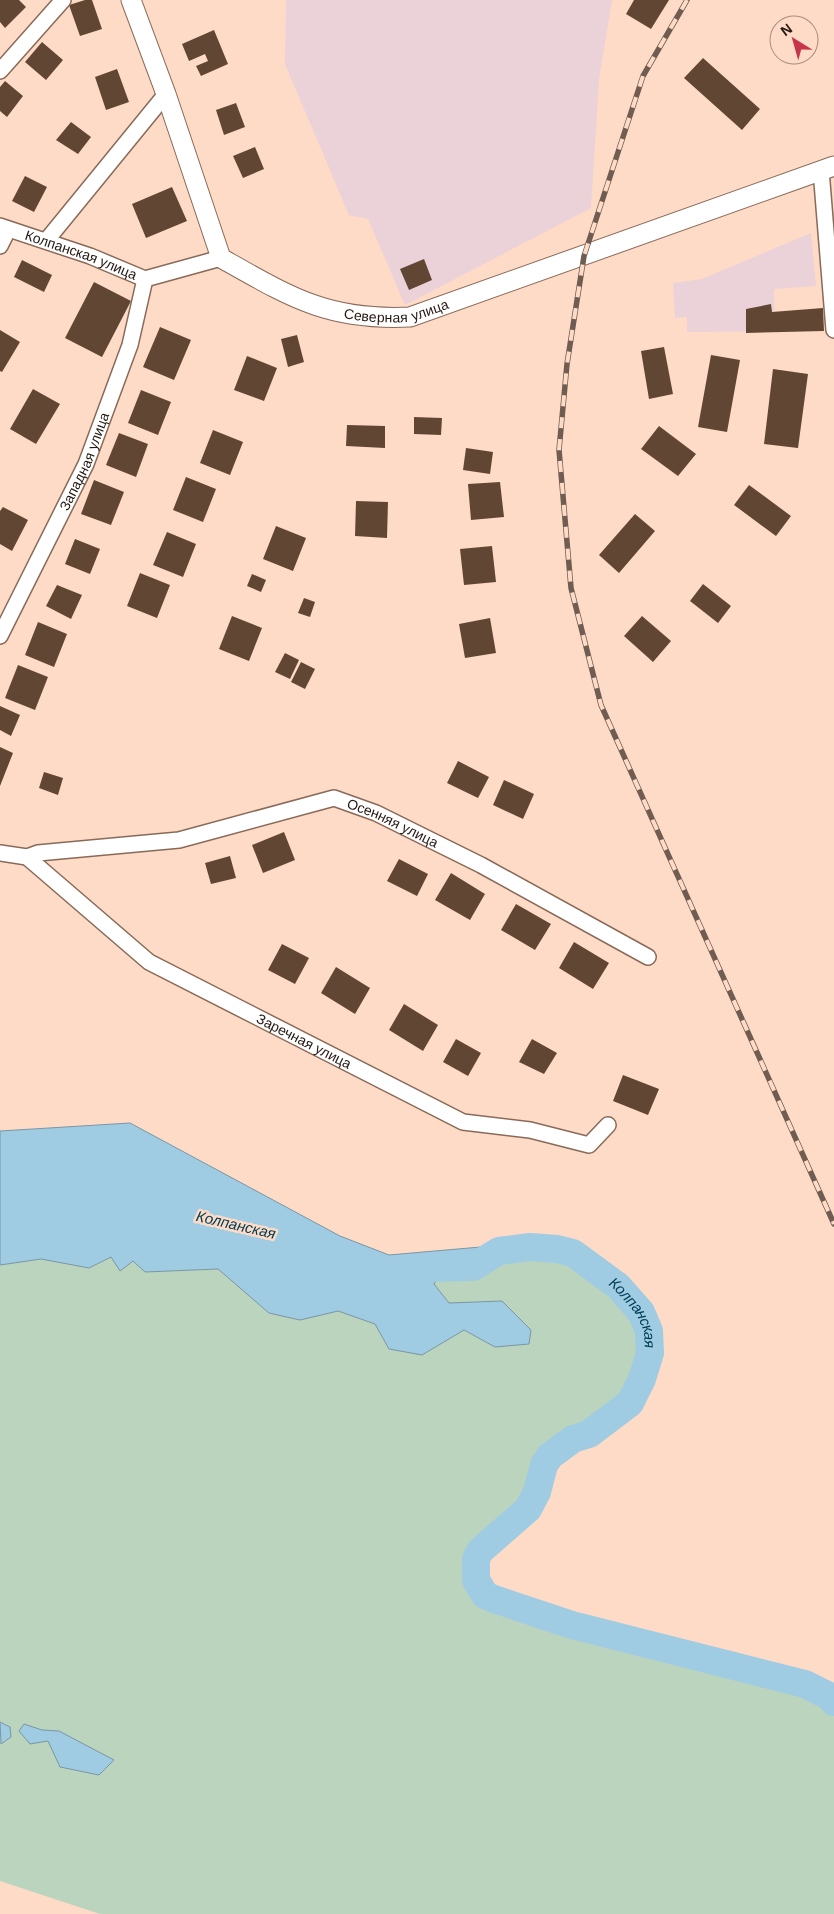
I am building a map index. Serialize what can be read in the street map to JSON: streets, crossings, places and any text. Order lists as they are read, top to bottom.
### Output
{
  "streets": {
    "street": [
      "Колпанская улица",
      "Северная улица",
      "Западная улица",
      "Осенняя улица",
      "Заречная улица"
    ]
  },
  "crossings": [
    ["Колпанская улица", "Северная улица"],
    ["Колпанская улица", "Западная улица"],
    ["Осенняя улица", "Заречная улица"]
  ],
  "water": ["Колпанская"],
  "north": "top left"
}
